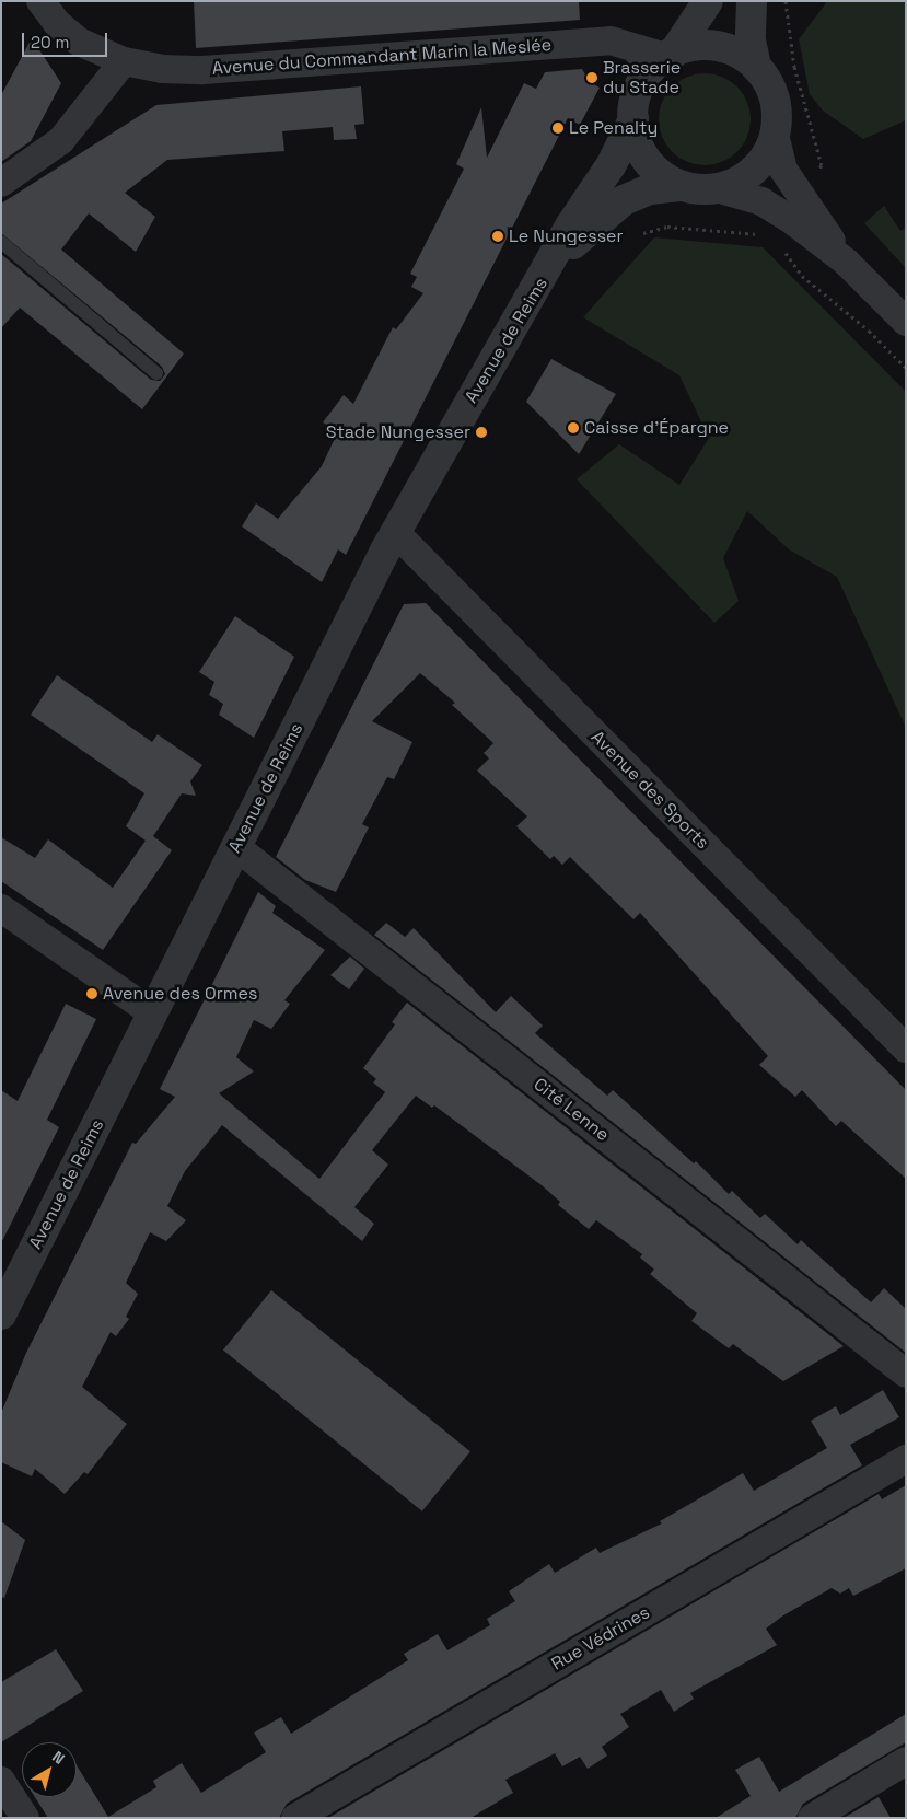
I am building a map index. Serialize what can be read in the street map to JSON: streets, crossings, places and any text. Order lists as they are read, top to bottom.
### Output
{
  "streets": {
    "street": [
      "Avenue du Commandant Marin la Meslée",
      "Avenue de Reims",
      "Avenue des Sports",
      "Cité Lenne",
      "Rue Védrines"
    ]
  },
  "crossings": [
    ["Avenue du Commandant Marin la Meslée", "Avenue de Reims"],
    ["Avenue de Reims", "Avenue des Sports"],
    ["Avenue de Reims", "Cité Lenne"]
  ],
  "places": [
    "Brasserie du Stade",
    "Le Penalty",
    "Le Nungesser",
    "Caisse d'Épargne",
    "Stade Nungesser",
    "Avenue des Ormes"
  ],
  "scale_bar": "20 m",
  "north": "top right"
}
